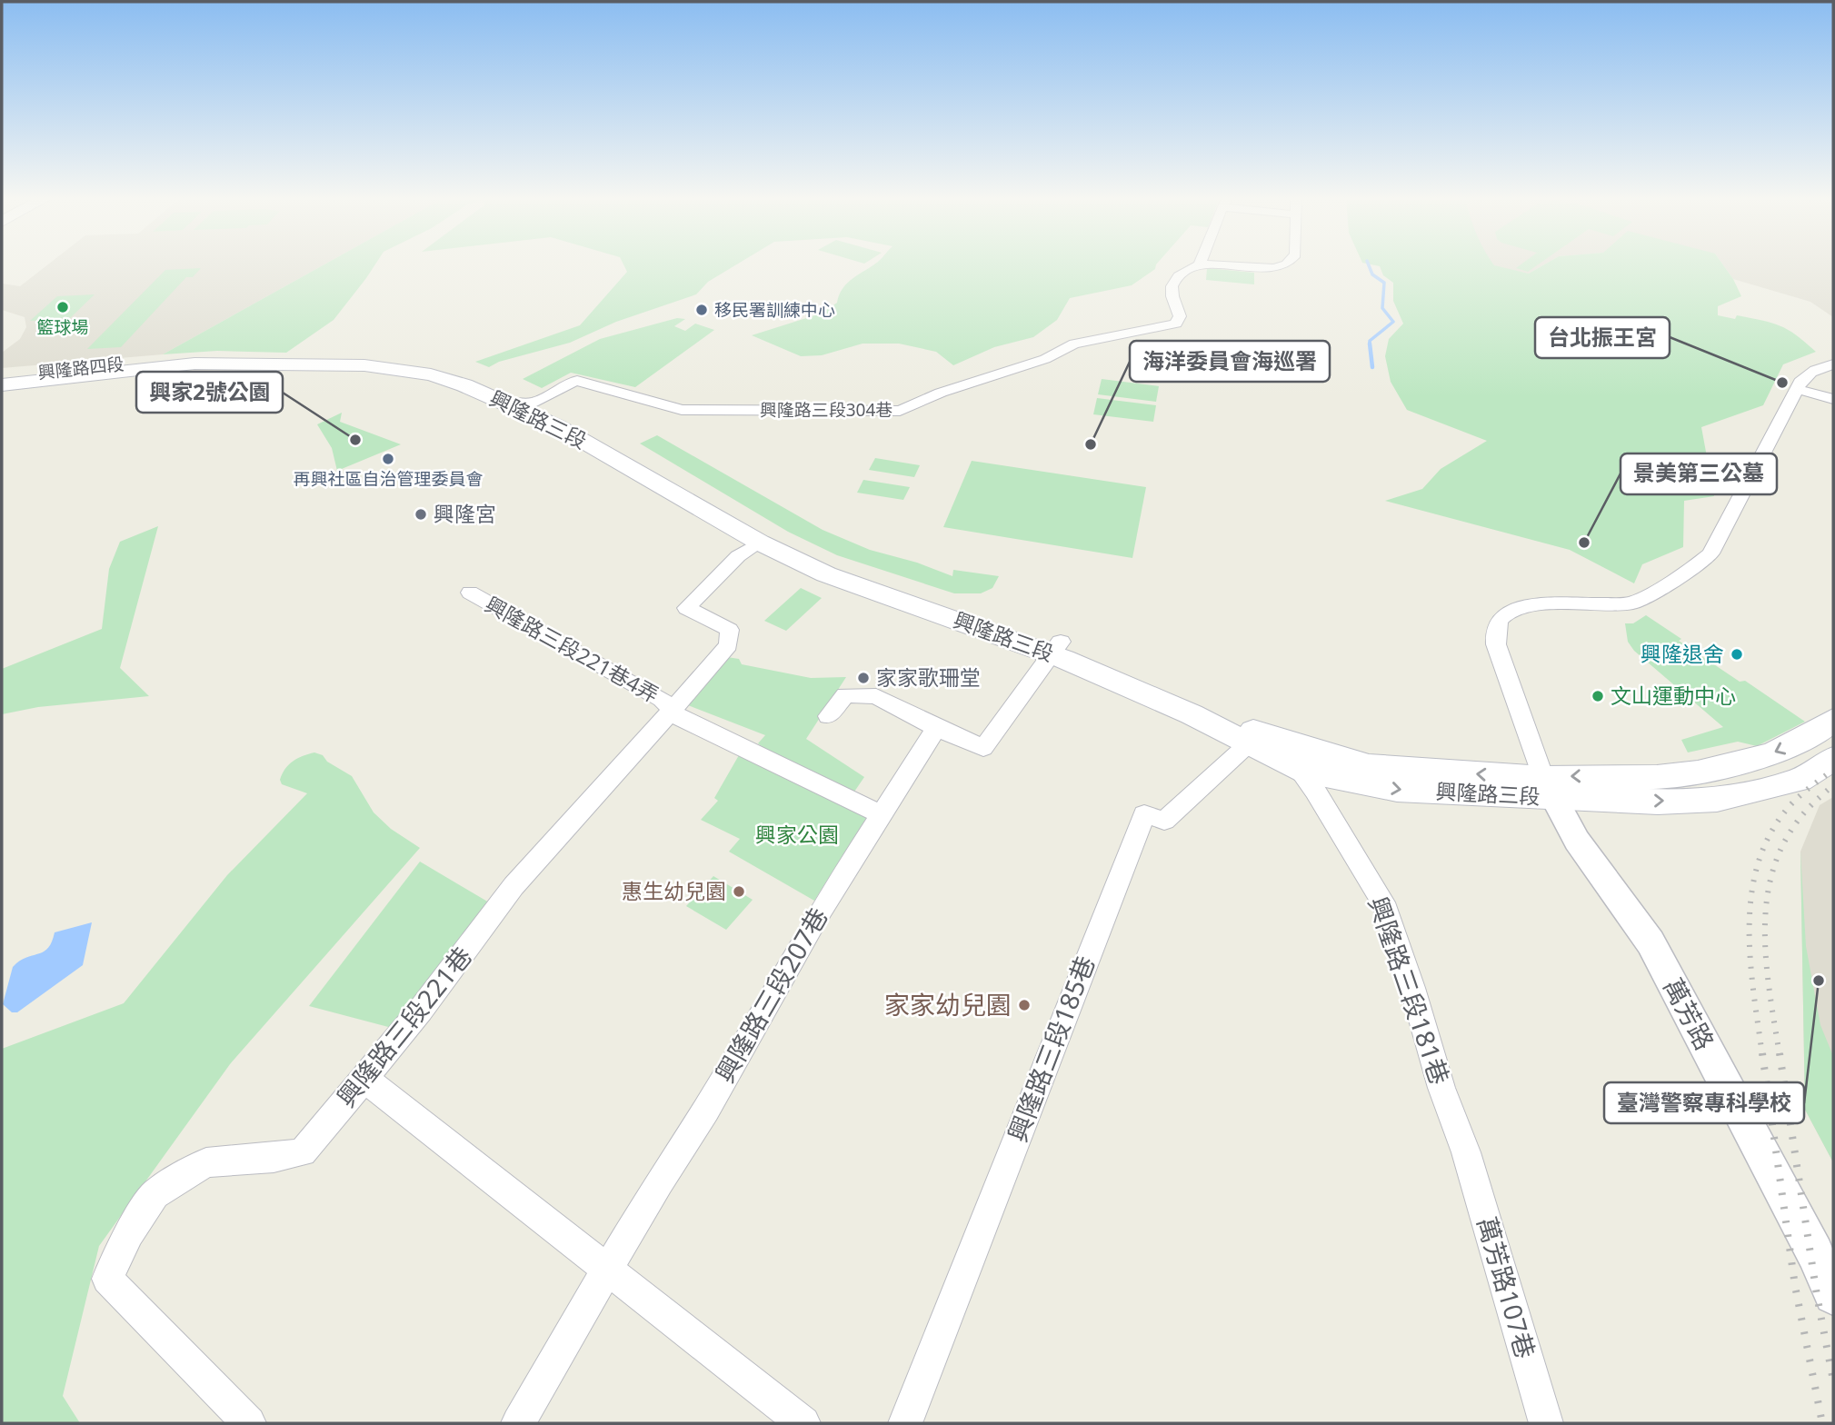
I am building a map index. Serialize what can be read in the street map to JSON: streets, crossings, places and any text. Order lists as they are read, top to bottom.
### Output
{
  "streets": {
    "main road": ["興隆路四段", "興隆路三段"],
    "street": [
      "興隆路三段304巷",
      "興隆路三段221巷4弄",
      "興隆路三段181巷",
      "興隆路三段207巷",
      "萬芳路",
      "興隆路三段221巷",
      "興隆路三段185巷",
      "萬芳路107巷"
    ]
  },
  "crossings": [
    ["興隆路四段", "興隆路三段"],
    ["興隆路三段304巷", "興隆路三段"],
    ["興隆路三段", "興隆路三段181巷"],
    ["興隆路三段", "萬芳路"],
    ["興隆路三段", "興隆路三段221巷"],
    ["興隆路三段", "興隆路三段185巷"],
    ["興隆路三段221巷4弄", "興隆路三段221巷"],
    ["興隆路三段181巷", "萬芳路107巷"]
  ],
  "parks": ["興家公園"],
  "places": [
    "籃球場",
    "移民署訓練中心",
    "台北振王宮",
    "興家2號公園",
    "海洋委員會海巡署",
    "再興社區自治管理委員會",
    "興隆宮",
    "景美第三公墓",
    "興隆退舍",
    "家家歌珊堂",
    "文山運動中心",
    "惠生幼兒園",
    "臺灣警察專科學校",
    "家家幼兒園"
  ]
}
